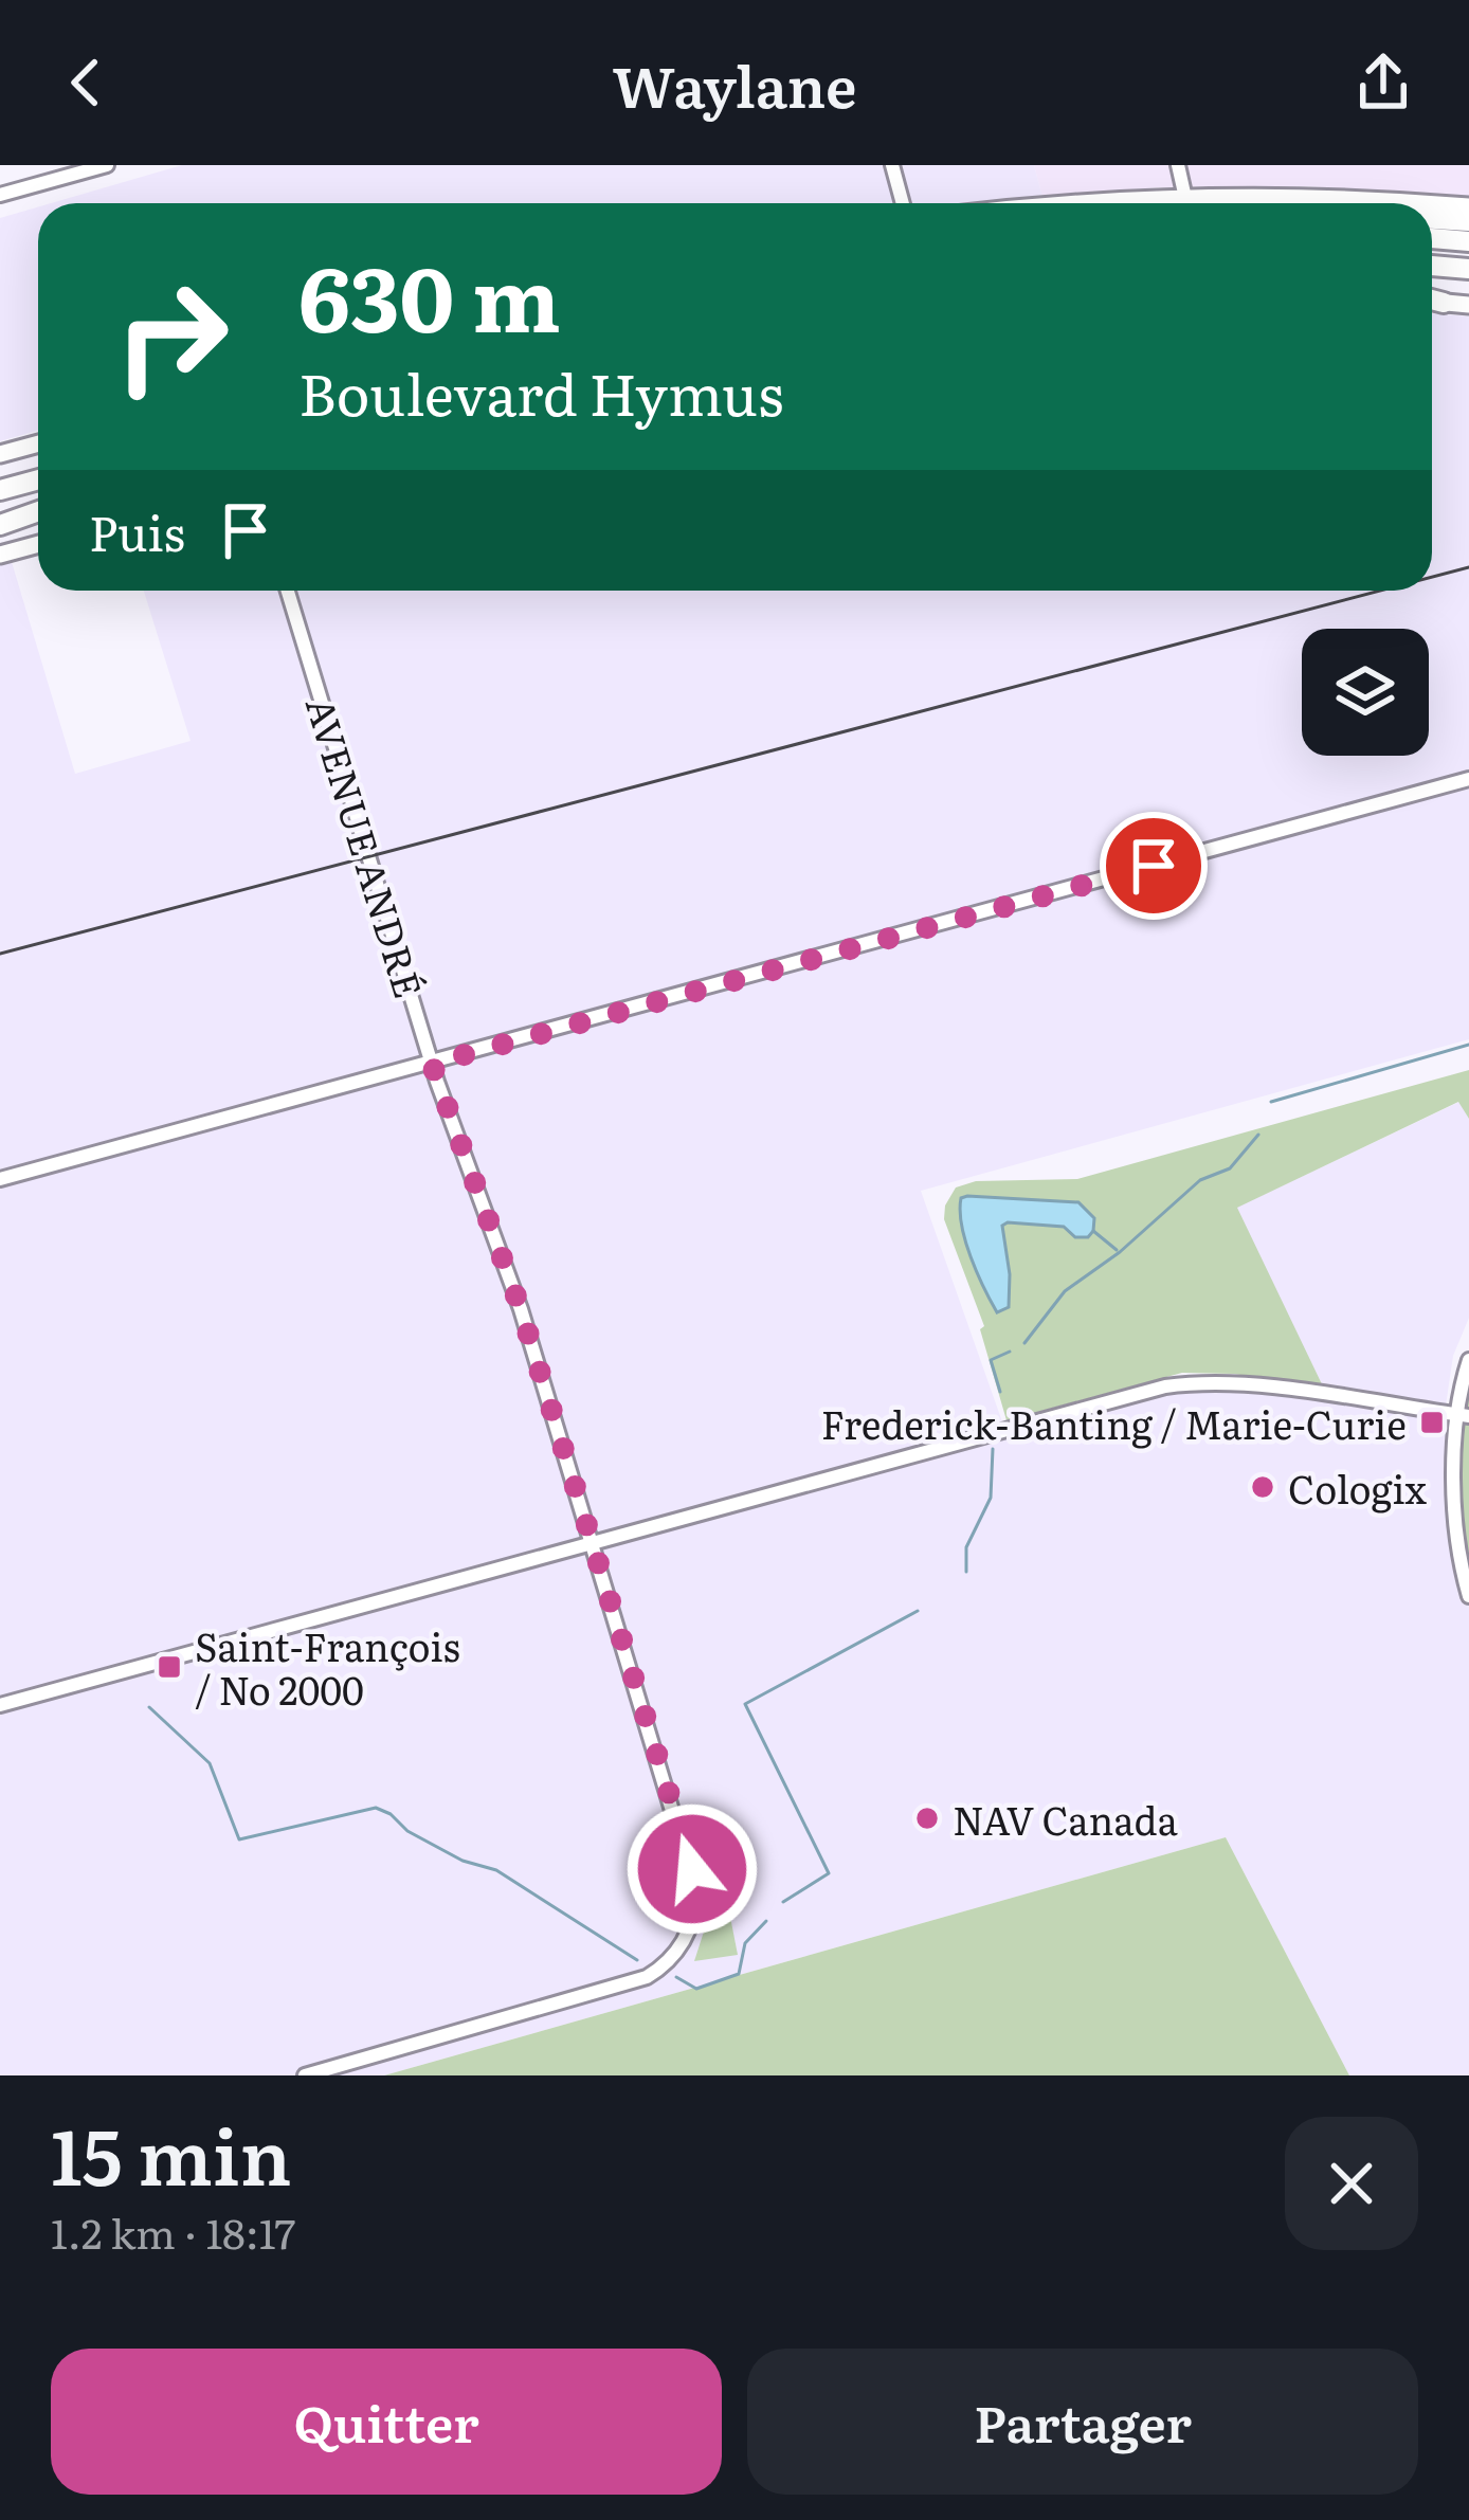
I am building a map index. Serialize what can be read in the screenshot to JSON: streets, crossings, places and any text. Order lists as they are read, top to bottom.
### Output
{
  "streets": {
    "street": ["AVENUE ANDRÉ"]
  },
  "places": {
    "transit": ["Frederick-Banting / Marie-Curie", "Saint-François / No 2000"],
    "other": ["Cologix", "NAV Canada"]
  },
  "page": {
    "header": "Waylane",
    "turn": ["630 m", "Boulevard Hymus"],
    "then": "Puis",
    "heading": ["15 min", "1.2 km · 18:17"],
    "buttons": ["Quitter", "Partager"]
  }
}
